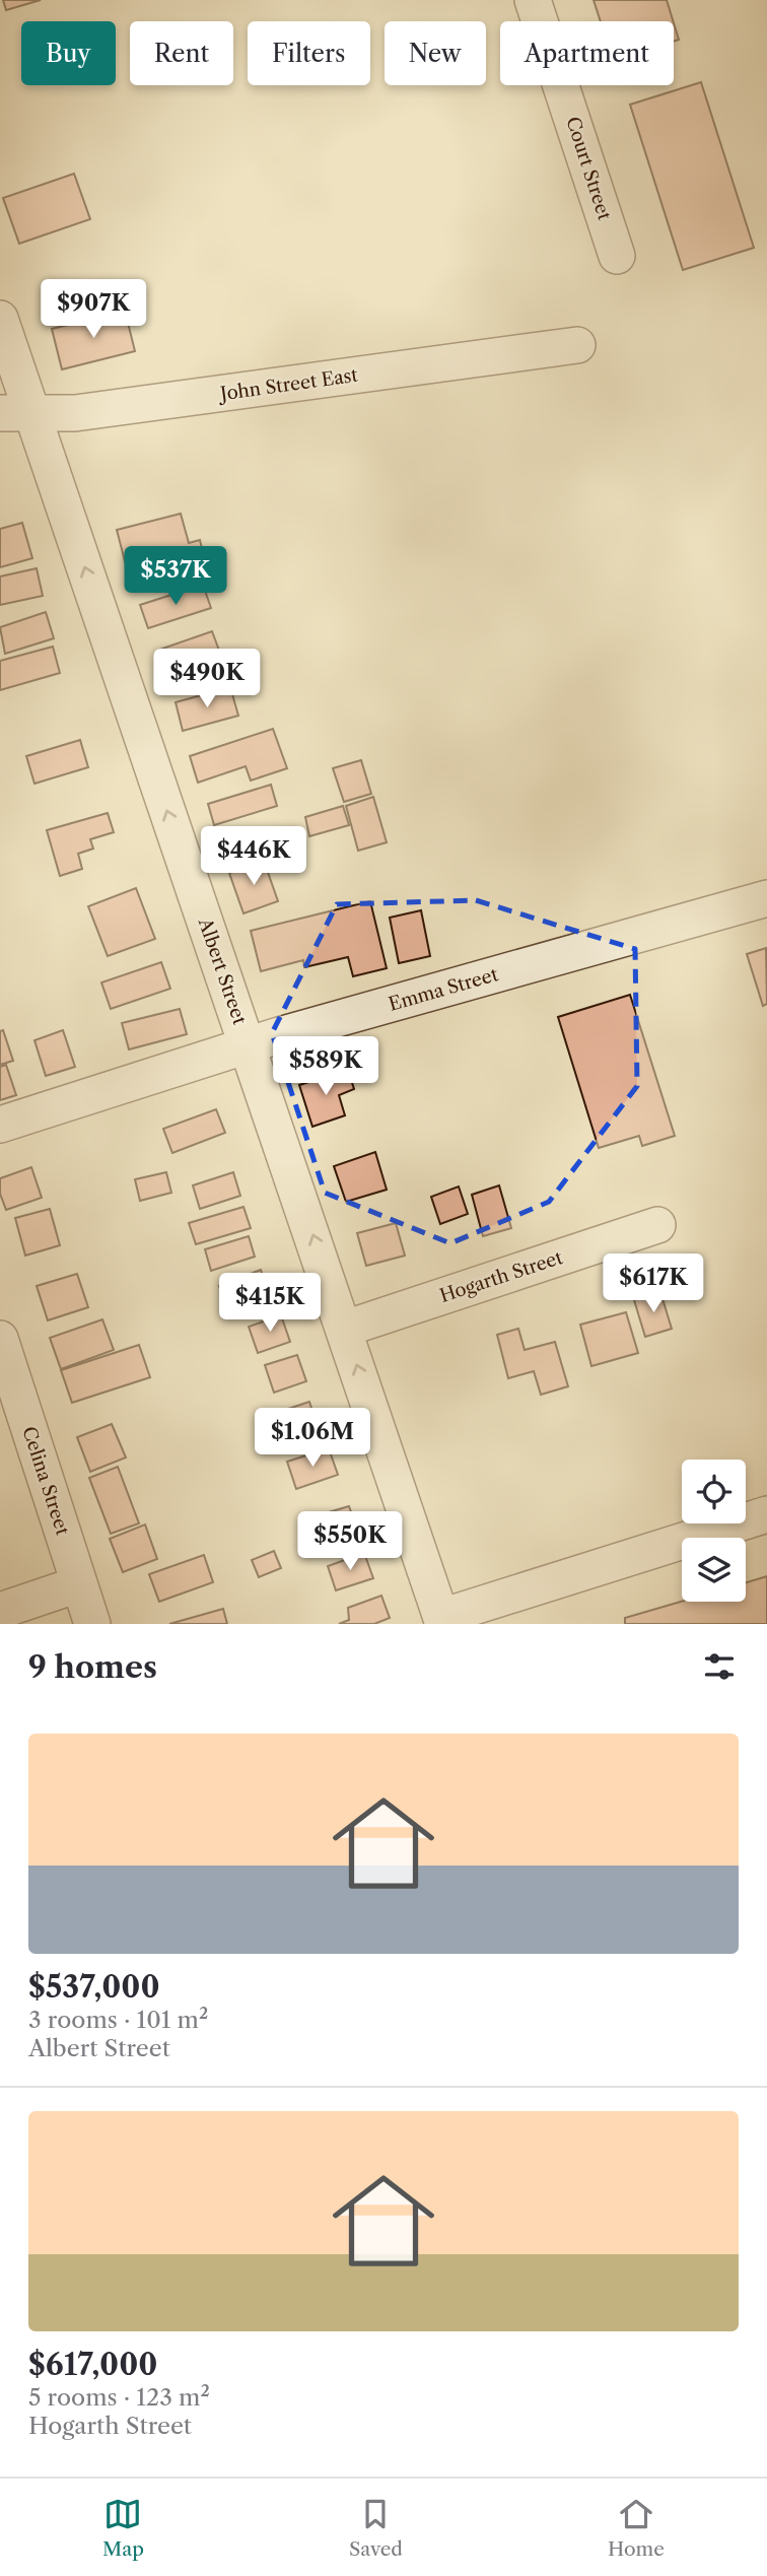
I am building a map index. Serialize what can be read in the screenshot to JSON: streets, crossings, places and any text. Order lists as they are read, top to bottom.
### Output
{
  "streets": {
    "street": [
      "Court Street",
      "John Street East",
      "Albert Street",
      "Emma Street",
      "Hogarth Street",
      "Celina Street"
    ]
  },
  "crossings": [
    ["John Street East", "Albert Street"],
    ["Albert Street", "Emma Street"],
    ["Albert Street", "Hogarth Street"]
  ],
  "one_way": ["Albert Street"],
  "page": {
    "chip": [
      "Buy",
      "Rent",
      "Filters",
      "New",
      "Apartment"
    ],
    "price": [
      "$907K",
      "$537K",
      "$490K",
      "$446K",
      "$589K",
      "$617K",
      "$415K",
      "$1.06M",
      "$550K"
    ],
    "heading": "9 homes",
    "list": [
      {
        "name": "$537,000",
        "note": "3 rooms · 101 m² · Albert Street"
      },
      {
        "name": "$617,000",
        "note": "5 rooms · 123 m² · Hogarth Street"
      }
    ],
    "tabs": ["Map", "Saved", "Home"]
  }
}
